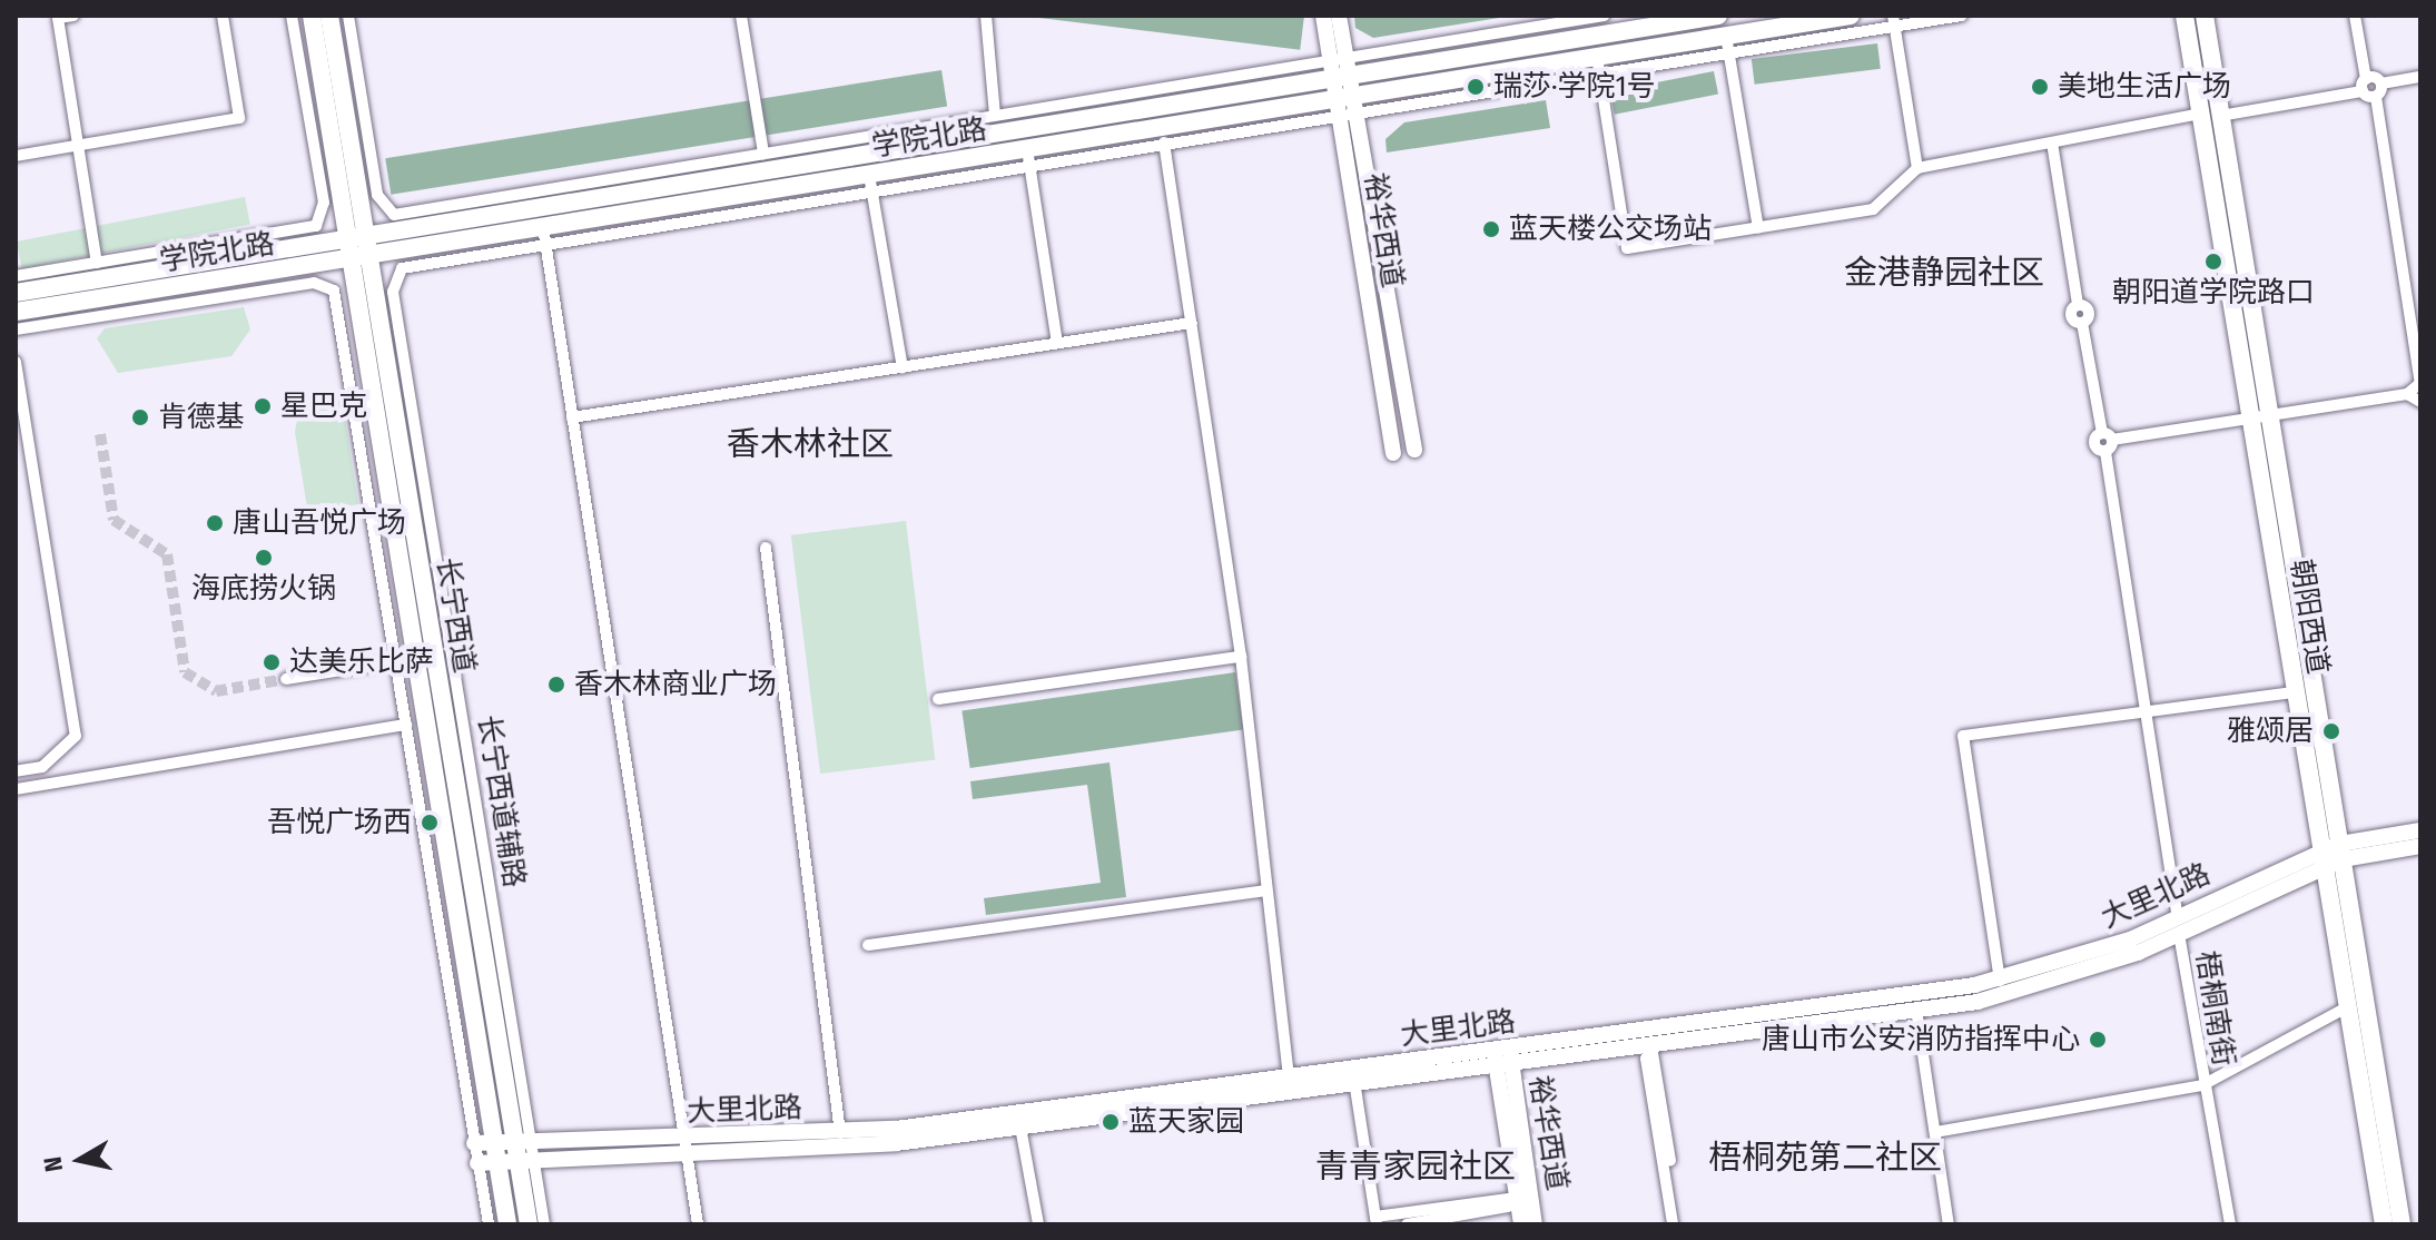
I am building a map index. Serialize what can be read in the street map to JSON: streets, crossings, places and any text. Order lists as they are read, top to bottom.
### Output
{
  "streets": {
    "main road": [
      "学院北路",
      "裕华西道",
      "长宁西道",
      "朝阳西道",
      "大里北路"
    ],
    "street": ["长宁西道辅路", "梧桐南街"]
  },
  "crossings": [
    ["学院北路", "裕华西道"],
    ["学院北路", "长宁西道"],
    ["学院北路", "长宁西道辅路"],
    ["裕华西道", "大里北路"],
    ["长宁西道", "长宁西道辅路"],
    ["长宁西道", "大里北路"],
    ["朝阳西道", "大里北路"],
    ["长宁西道辅路", "大里北路"],
    ["大里北路", "梧桐南街"]
  ],
  "districts": [
    "金港静园社区",
    "香木林社区",
    "梧桐苑第二社区",
    "青青家园社区"
  ],
  "places": [
    "瑞莎·学院1号",
    "美地生活广场",
    "蓝天楼公交场站",
    "朝阳道学院路口",
    "星巴克",
    "肯德基",
    "唐山吾悦广场",
    "海底捞火锅",
    "达美乐比萨",
    "香木林商业广场",
    "雅颂居",
    "吾悦广场西",
    "唐山市公安消防指挥中心",
    "蓝天家园"
  ],
  "north": "left"
}
